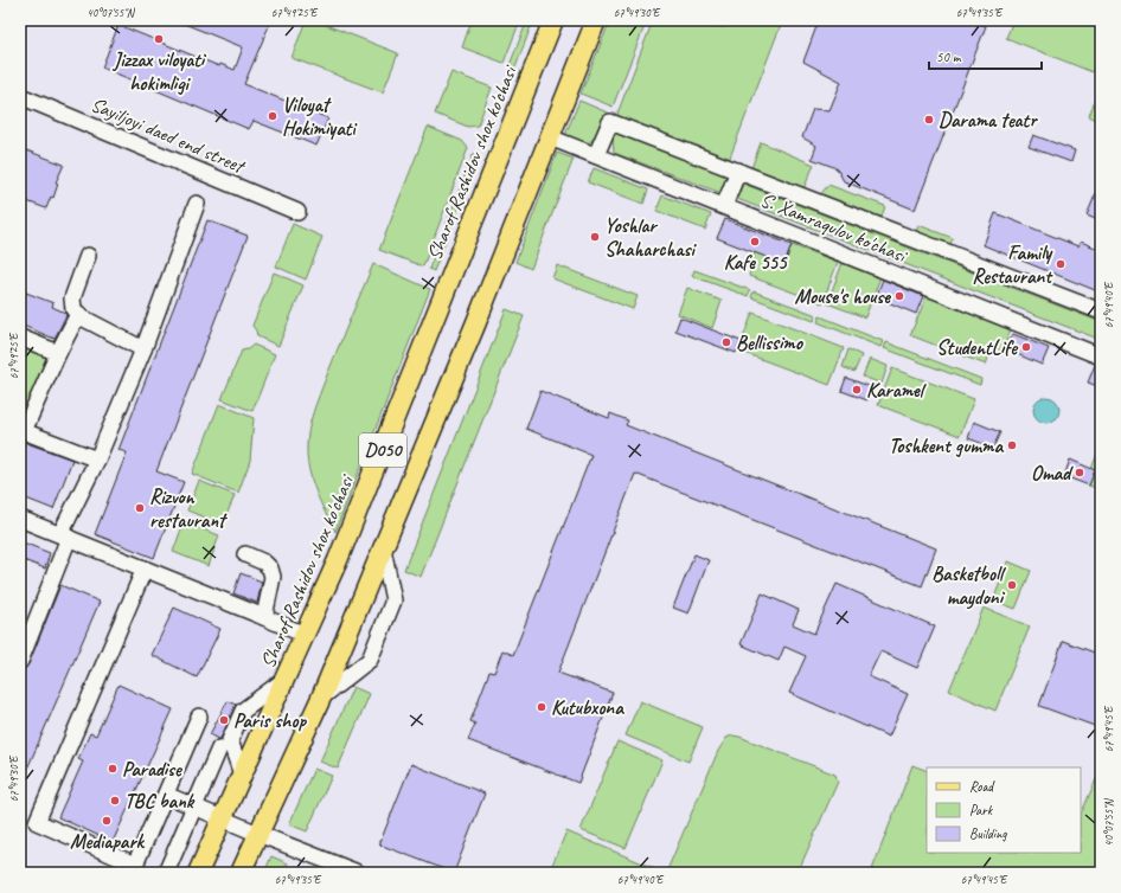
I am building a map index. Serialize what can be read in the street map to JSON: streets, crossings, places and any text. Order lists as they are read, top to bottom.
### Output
{
  "streets": {
    "main road": ["Sharof Rashidov shox ko'chasi", "D050"],
    "street": ["Sayiljoyi daed end street", "S. Xamraqulov ko'chasi"]
  },
  "crossings": [
    ["S. Xamraqulov ko'chasi", "D050"]
  ],
  "places": [
    "Jizzax viloyati hokimligi",
    "Viloyat Hokimiyati",
    "Darama teatr",
    "Yoshlar Shaharchasi",
    "Kafe 555",
    "Family Restaurant",
    "Mouse's house",
    "Bellissimo",
    "StudentLife",
    "Karamel",
    "Toshkent gumma",
    "Omad",
    "Rizvon restaurant",
    "Basketboll maydoni",
    "Kutubxona",
    "Paris shop",
    "Paradise",
    "TBC bank",
    "Mediapark"
  ],
  "legend": ["Road", "Park", "Building"],
  "scale_bar": "50 m",
  "coordinates": [
    "40°07'55\"N",
    "67°49'25\"E",
    "67°49'30\"E",
    "67°49'35\"E",
    "67°49'40\"E",
    "67°49'45\"E"
  ]
}
